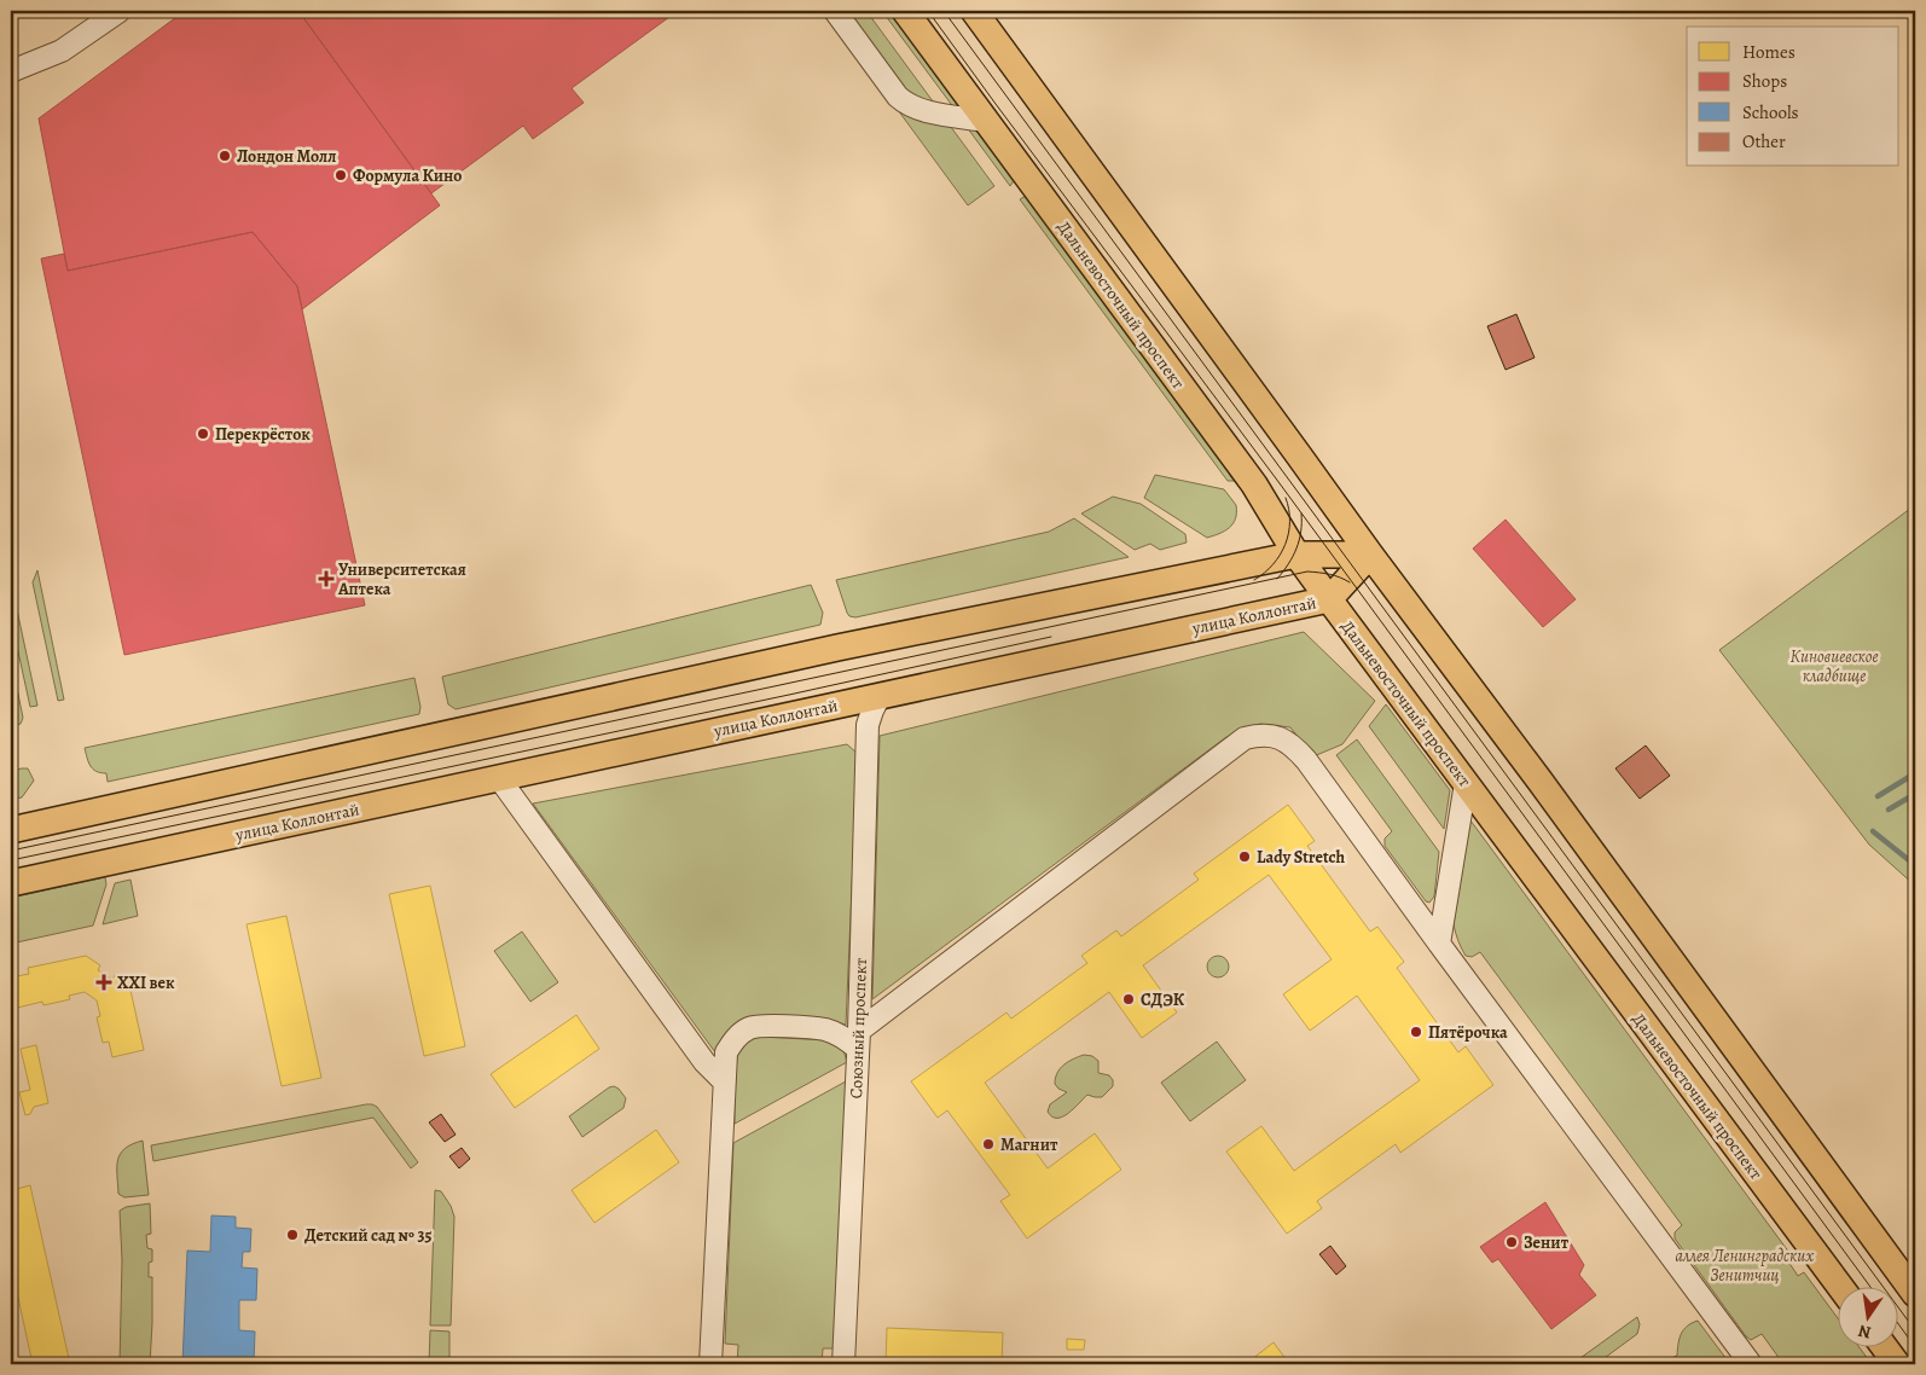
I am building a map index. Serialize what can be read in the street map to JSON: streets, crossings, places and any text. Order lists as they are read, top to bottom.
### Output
{
  "streets": {
    "main road": ["Дальневосточный проспект", "улица Коллонтай"],
    "street": ["Союзный проспект"]
  },
  "crossings": [
    ["Дальневосточный проспект", "улица Коллонтай"],
    ["улица Коллонтай", "Союзный проспект"]
  ],
  "parks": ["Киновиевское кладбище", "аллея Ленинградских Зенитчиц"],
  "places": {
    "other": [
      "Лондон Молл",
      "Формула Кино",
      "Перекрёсток",
      "Lady Stretch",
      "СДЭК",
      "Пятёрочка",
      "Магнит",
      "Детский сад № 35",
      "Зенит"
    ],
    "health": ["Университетская Аптека", "XXI век"]
  },
  "legend": [
    "Homes",
    "Shops",
    "Schools",
    "Other"
  ],
  "north": "bottom"
}
